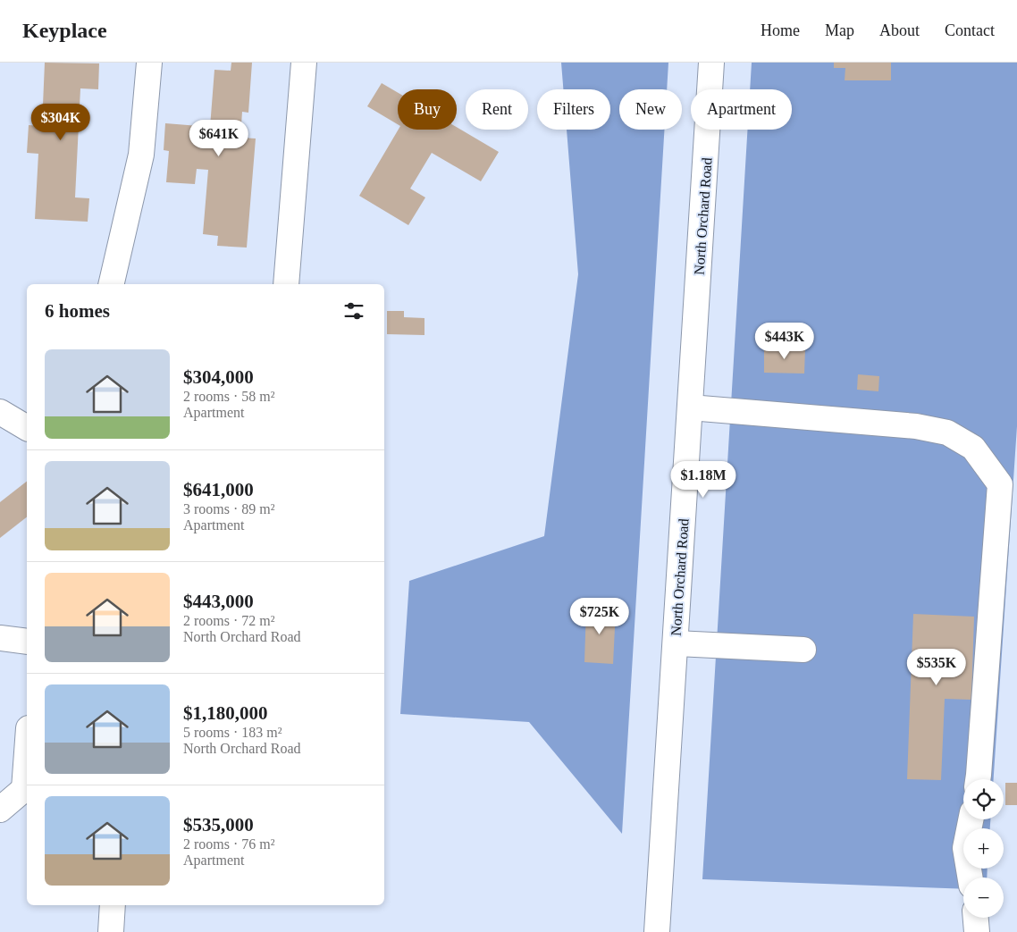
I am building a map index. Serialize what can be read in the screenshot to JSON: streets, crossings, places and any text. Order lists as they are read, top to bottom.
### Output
{
  "streets": {
    "street": ["North Orchard Road"]
  },
  "page": {
    "header": "Keyplace",
    "nav": [
      "Home",
      "Map",
      "About",
      "Contact"
    ],
    "chip": [
      "Buy",
      "Rent",
      "Filters",
      "New",
      "Apartment"
    ],
    "price": [
      "$304K",
      "$641K",
      "$443K",
      "$1.18M",
      "$725K",
      "$535K"
    ],
    "heading": "6 homes",
    "list": [
      {
        "name": "$304,000",
        "note": "2 rooms · 58 m² · Apartment"
      },
      {
        "name": "$641,000",
        "note": "3 rooms · 89 m² · Apartment"
      },
      {
        "name": "$443,000",
        "note": "2 rooms · 72 m² · North Orchard Road"
      },
      {
        "name": "$1,180,000",
        "note": "5 rooms · 183 m² · North Orchard Road"
      },
      {
        "name": "$535,000",
        "note": "2 rooms · 76 m² · Apartment"
      }
    ],
    "map_buttons": ["+", "−"]
  }
}
